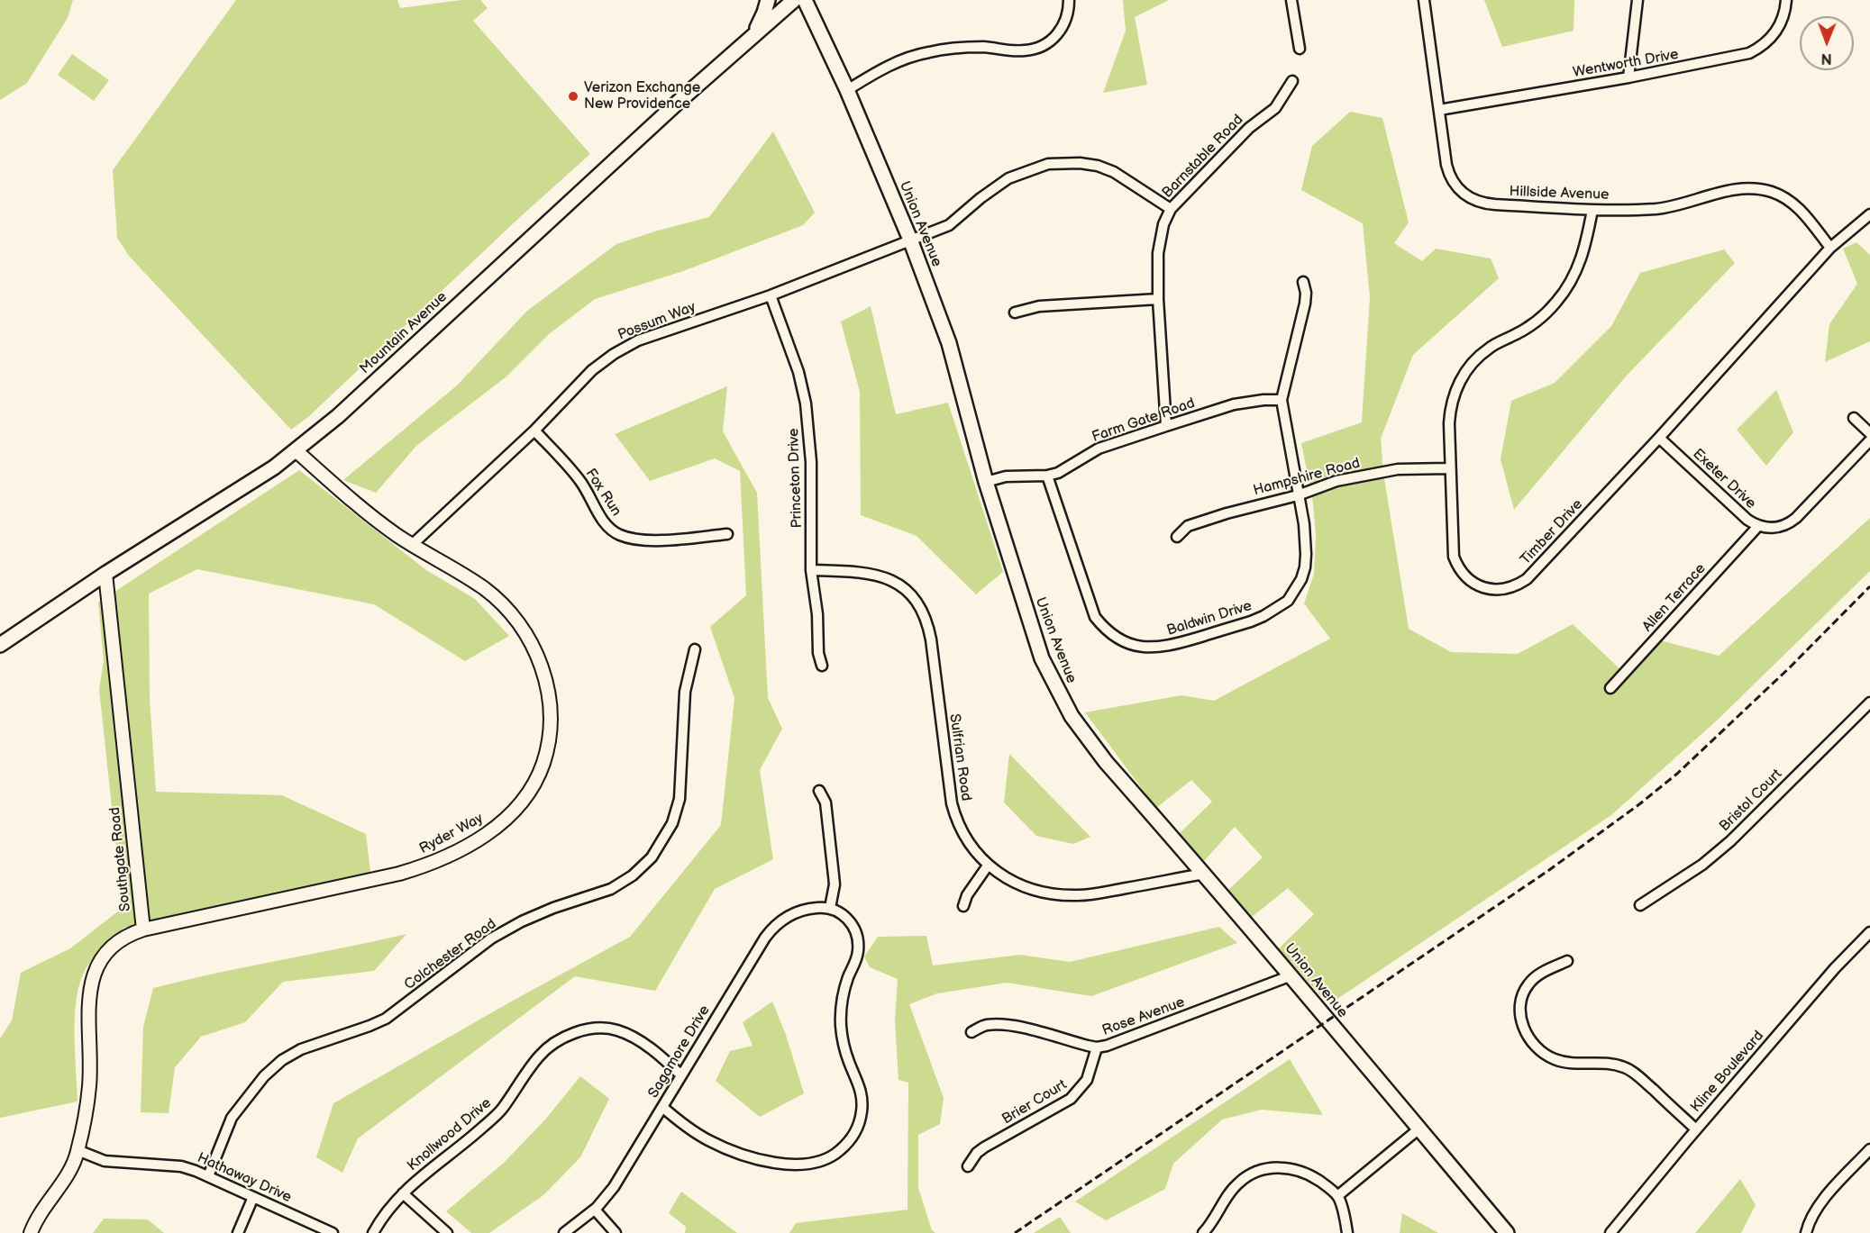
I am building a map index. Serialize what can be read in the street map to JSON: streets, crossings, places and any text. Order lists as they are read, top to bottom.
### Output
{
  "streets": {
    "main road": ["Union Avenue", "Mountain Avenue"],
    "street": [
      "Wentworth Drive",
      "Barnstable Road",
      "Hillside Avenue",
      "Possum Way",
      "Farm Gate Road",
      "Hampshire Road",
      "Princeton Drive",
      "Exeter Drive",
      "Fox Run",
      "Timber Drive",
      "Allen Terrace",
      "Baldwin Drive",
      "Sulfrian Road",
      "Bristol Court",
      "Ryder Way",
      "Southgate Road",
      "Colchester Road",
      "Rose Avenue",
      "Sagamore Drive",
      "Kline Boulevard",
      "Brier Court",
      "Knollwood Drive",
      "Hathaway Drive"
    ]
  },
  "crossings": [
    ["Wentworth Drive", "Hillside Avenue"],
    ["Barnstable Road", "Possum Way"],
    ["Barnstable Road", "Farm Gate Road"],
    ["Hillside Avenue", "Timber Drive"],
    ["Union Avenue", "Possum Way"],
    ["Union Avenue", "Farm Gate Road"],
    ["Union Avenue", "Sulfrian Road"],
    ["Union Avenue", "Rose Avenue"],
    ["Possum Way", "Princeton Drive"],
    ["Possum Way", "Fox Run"],
    ["Possum Way", "Ryder Way"],
    ["Mountain Avenue", "Ryder Way"],
    ["Mountain Avenue", "Southgate Road"],
    ["Farm Gate Road", "Baldwin Drive"],
    ["Hampshire Road", "Timber Drive"],
    ["Hampshire Road", "Baldwin Drive"],
    ["Princeton Drive", "Sulfrian Road"],
    ["Exeter Drive", "Timber Drive"],
    ["Exeter Drive", "Allen Terrace"],
    ["Ryder Way", "Southgate Road"],
    ["Southgate Road", "Hathaway Drive"],
    ["Colchester Road", "Hathaway Drive"],
    ["Rose Avenue", "Brier Court"],
    ["Sagamore Drive", "Knollwood Drive"]
  ],
  "places": ["Verizon Exchange New Providence"],
  "north": "bottom"
}
